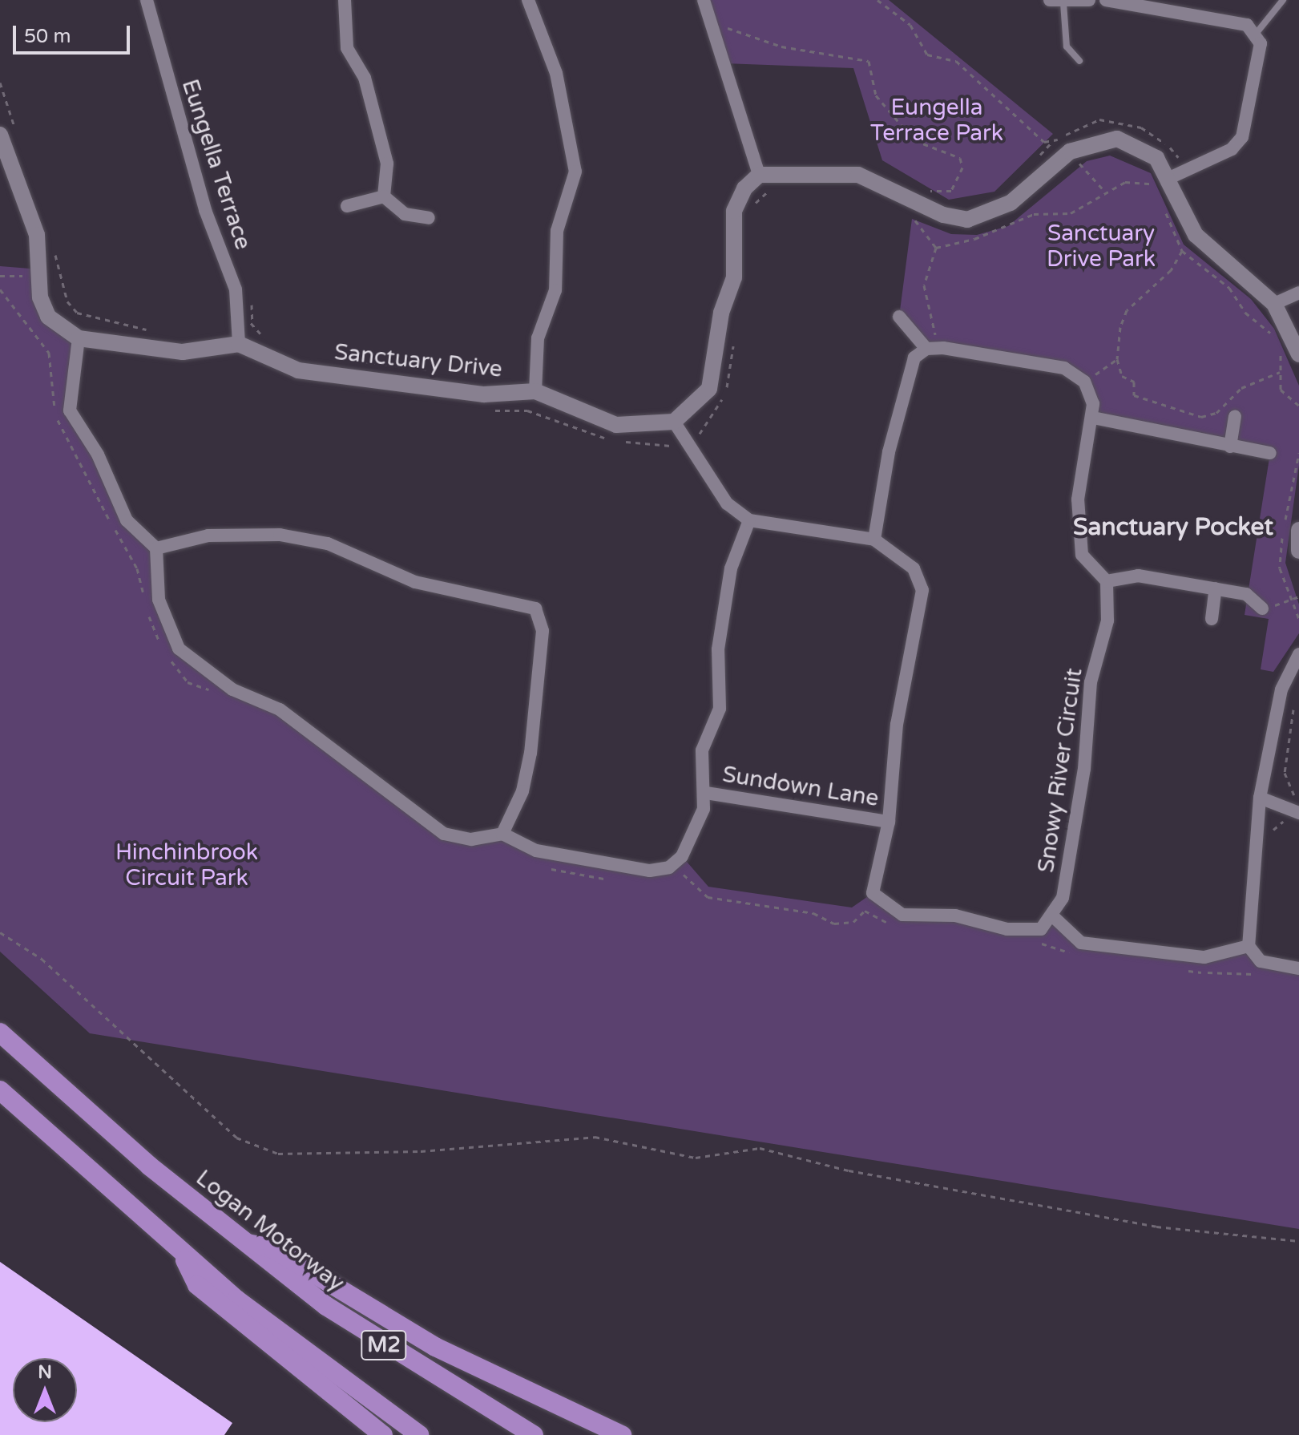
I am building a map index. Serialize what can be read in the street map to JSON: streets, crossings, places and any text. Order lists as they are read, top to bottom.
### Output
{
  "streets": {
    "highway": ["Logan Motorway", "M2"],
    "street": [
      "Eungella Terrace",
      "Sanctuary Drive",
      "Snowy River Circuit",
      "Sundown Lane"
    ]
  },
  "crossings": [
    ["Eungella Terrace", "Sanctuary Drive"]
  ],
  "districts": ["Sanctuary Pocket"],
  "parks": ["Eungella Terrace Park", "Sanctuary Drive Park", "Hinchinbrook Circuit Park"],
  "scale_bar": "50 m",
  "north": "top"
}
